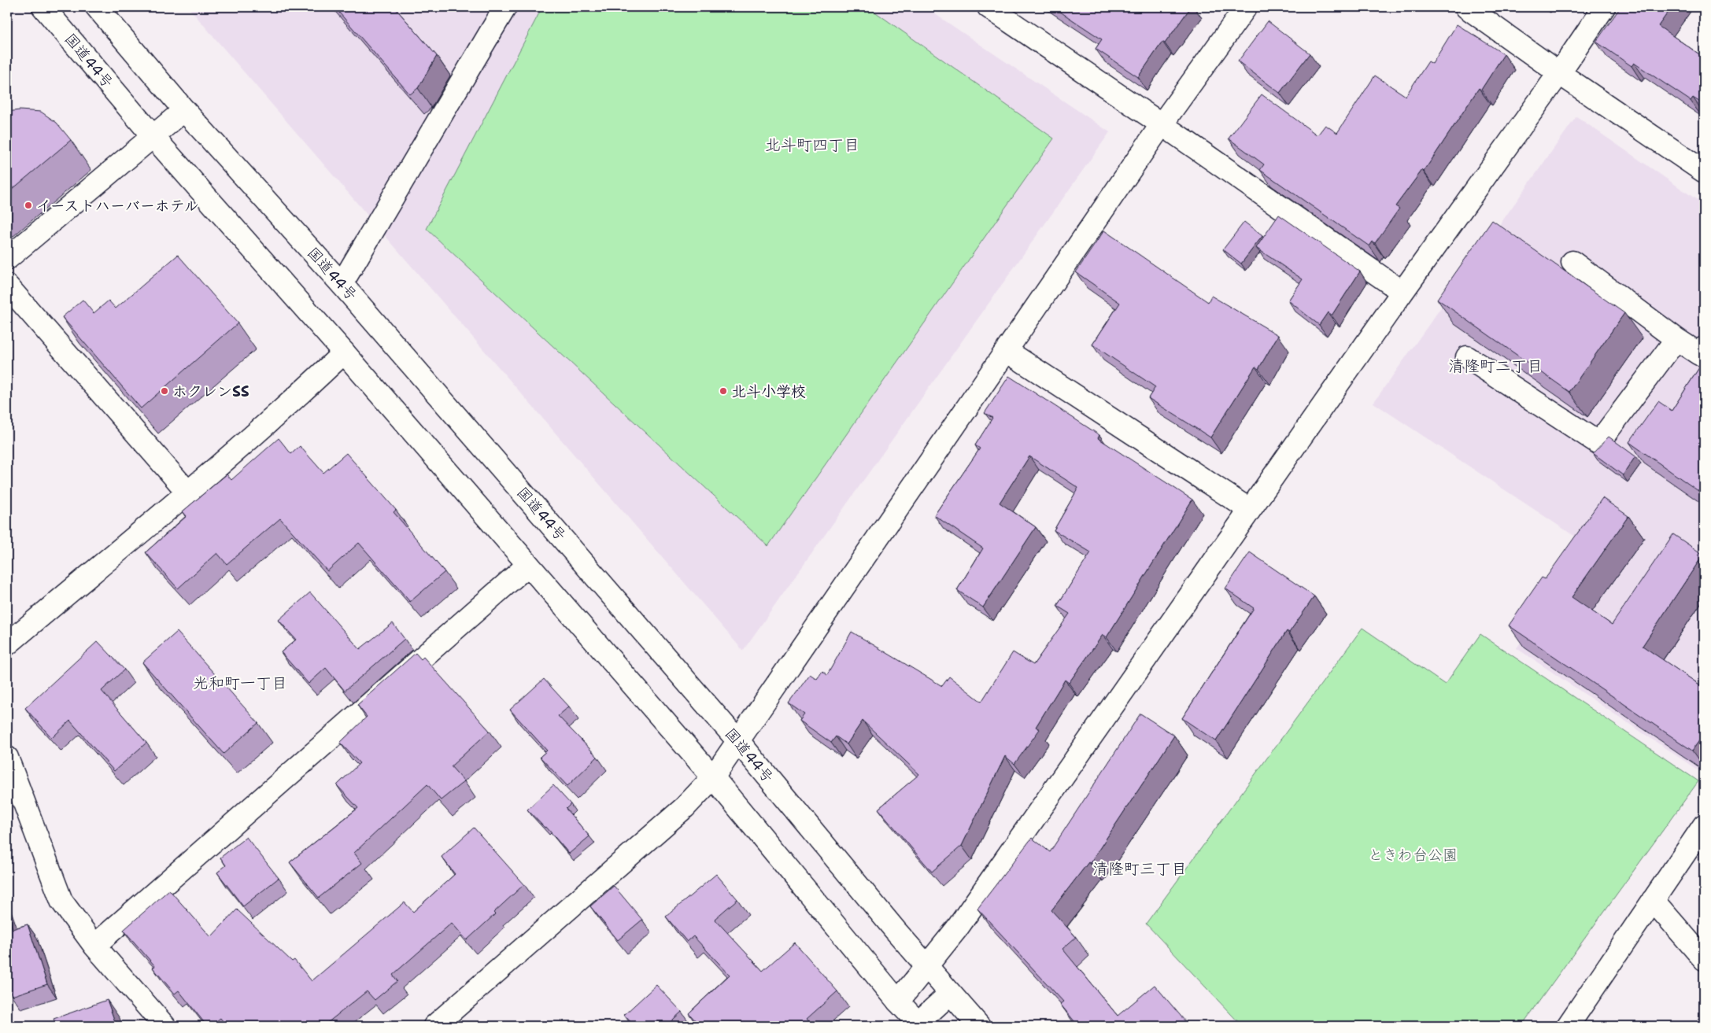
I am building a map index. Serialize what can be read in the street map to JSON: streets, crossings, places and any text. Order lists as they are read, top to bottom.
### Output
{
  "streets": {
    "main road": ["国道44号"]
  },
  "districts": [
    "北斗町四丁目",
    "清隆町二丁目",
    "光和町一丁目",
    "清隆町三丁目"
  ],
  "parks": ["ときわ台公園"],
  "places": ["イーストハーバーホテル", "ホクレンSS", "北斗小学校"]
}
